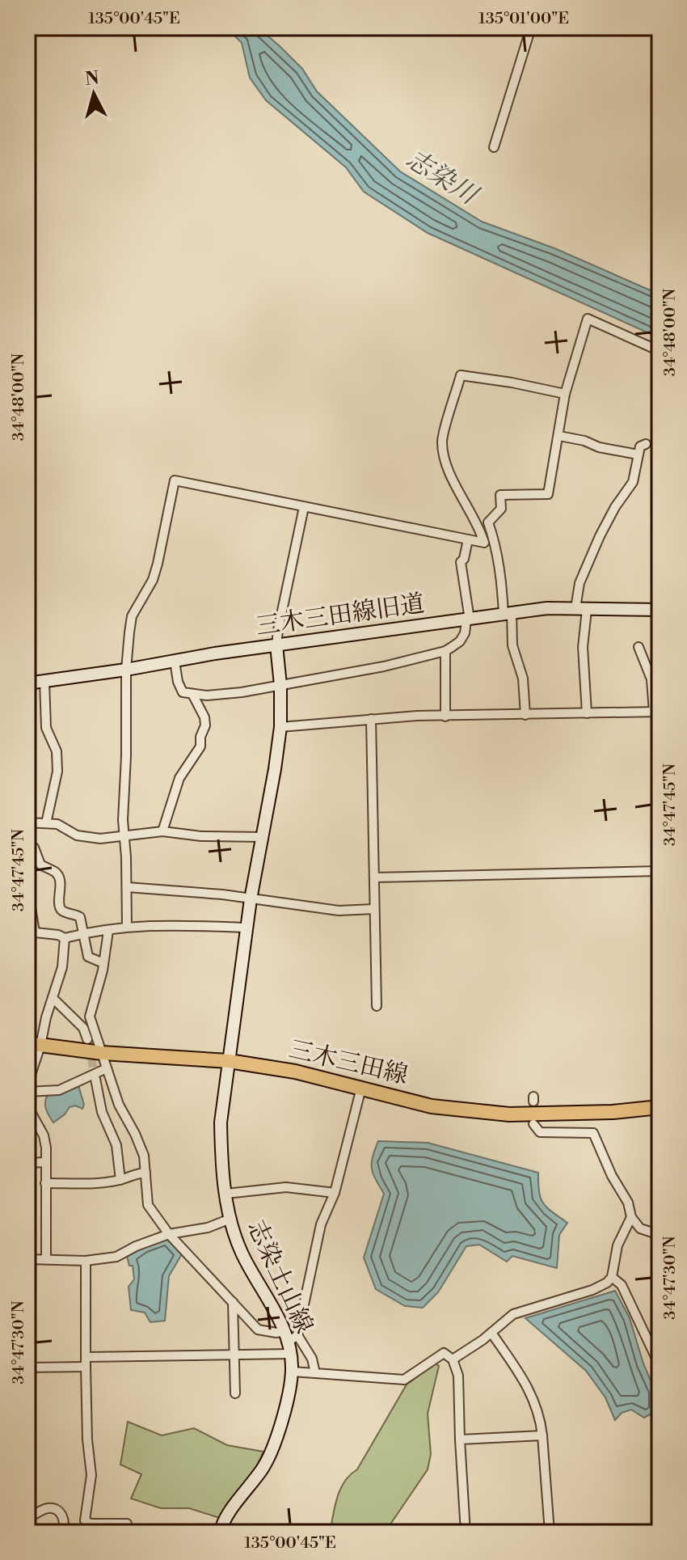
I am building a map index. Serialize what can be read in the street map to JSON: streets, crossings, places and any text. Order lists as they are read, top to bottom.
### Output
{
  "streets": {
    "main road": ["三木三田線"],
    "street": ["三木三田線旧道", "志染土山線"]
  },
  "crossings": [
    ["三木三田線旧道", "志染土山線"],
    ["三木三田線", "志染土山線"]
  ],
  "water": ["志染川"],
  "north": "top",
  "coordinates": [
    "135°00'45\"E",
    "135°01'00\"E",
    "34°48'00\"N",
    "34°47'45\"N",
    "34°47'30\"N"
  ]
}
